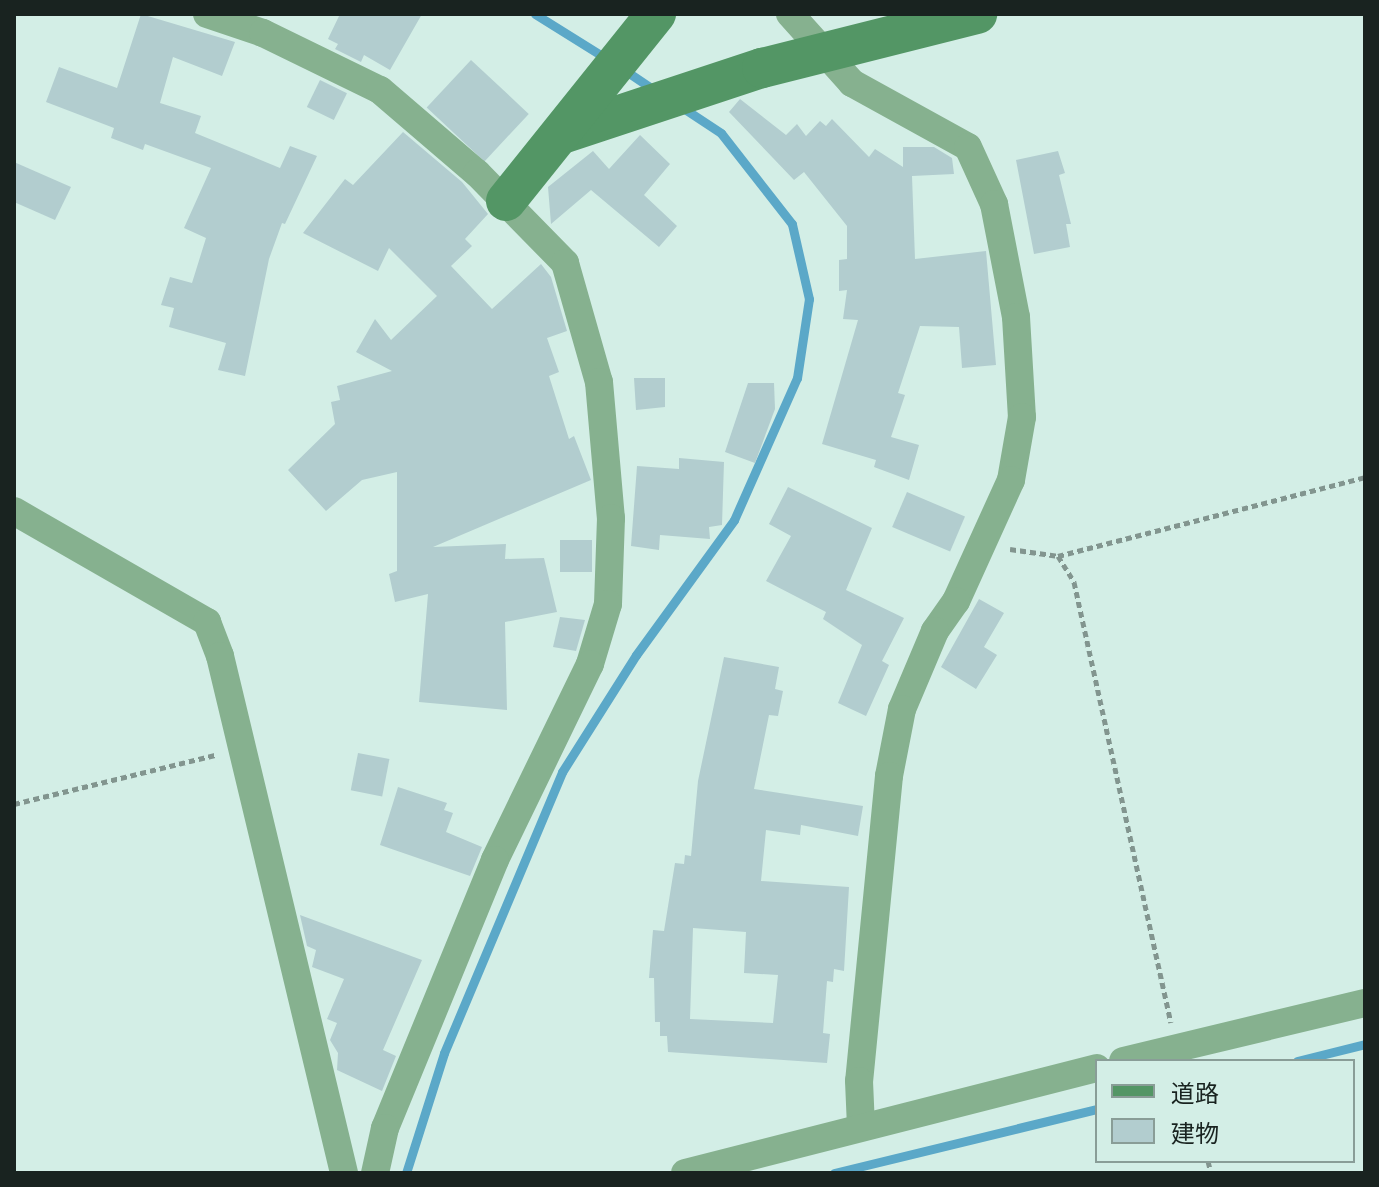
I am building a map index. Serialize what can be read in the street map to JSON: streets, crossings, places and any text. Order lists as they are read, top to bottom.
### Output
{
  "legend": ["道路", "建物"]
}
